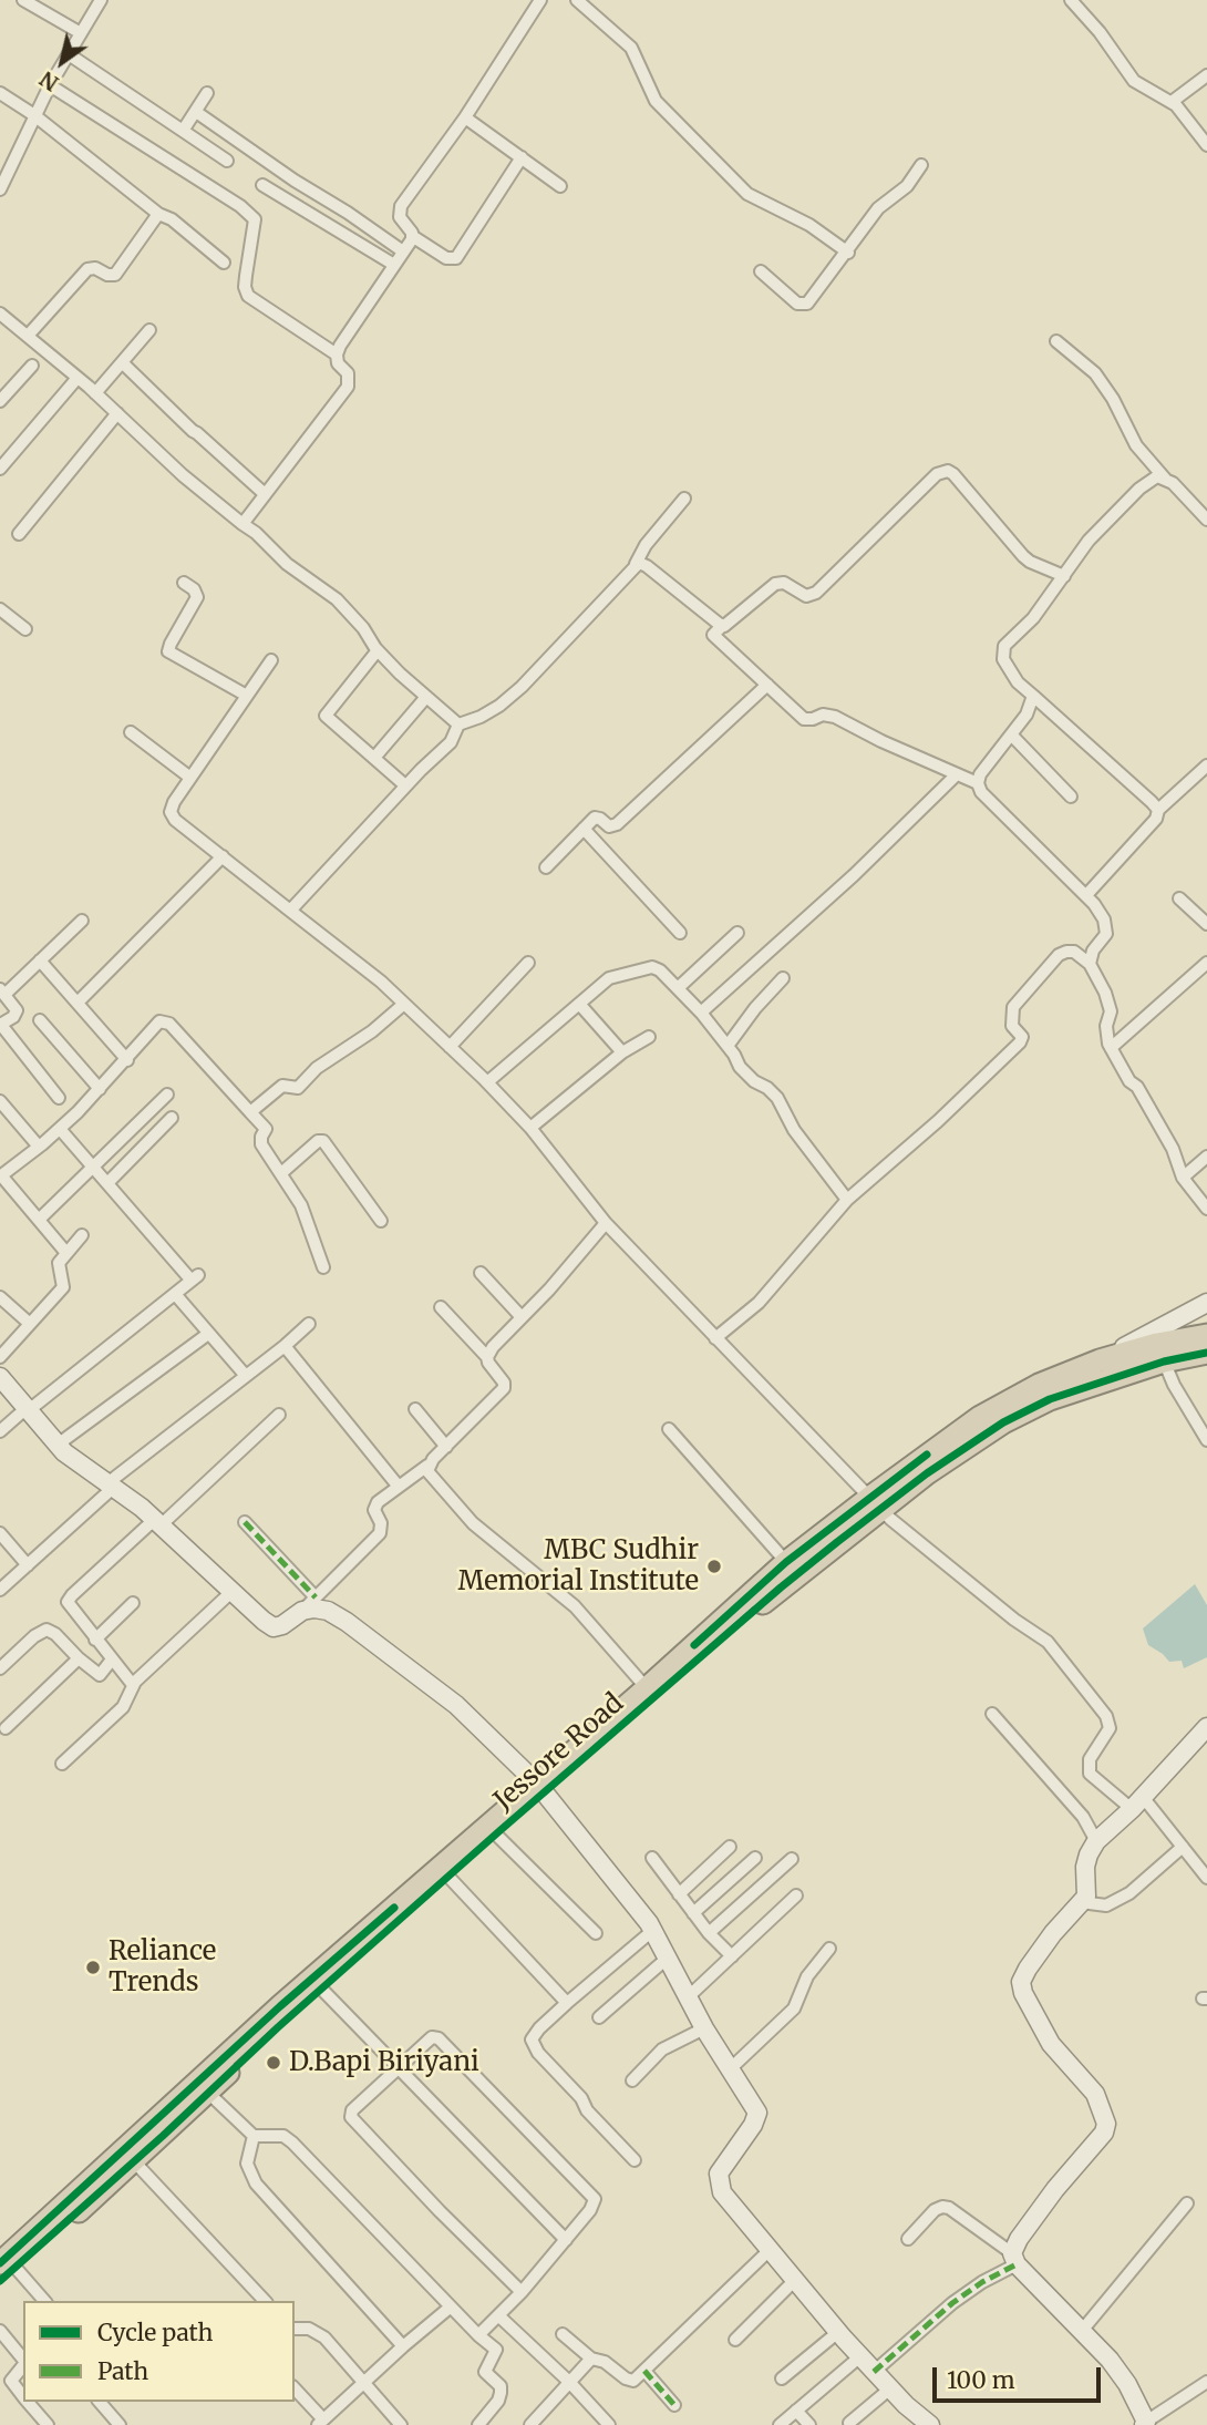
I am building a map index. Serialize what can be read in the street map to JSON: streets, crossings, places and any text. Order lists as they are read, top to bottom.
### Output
{
  "streets": {
    "highway": ["Jessore Road"]
  },
  "places": ["MBC Sudhir Memorial Institute", "Reliance Trends", "D.Bapi Biriyani"],
  "legend": ["Cycle path", "Path"],
  "scale_bar": "100 m",
  "north": "bottom left"
}
